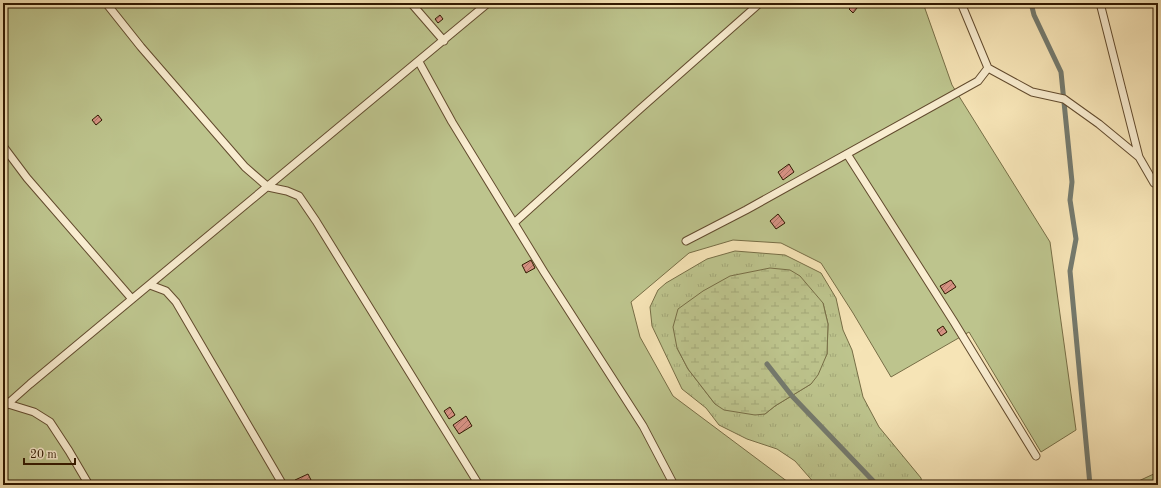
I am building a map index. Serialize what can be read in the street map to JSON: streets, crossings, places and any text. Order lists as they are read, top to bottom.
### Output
{
  "scale_bar": "20 m"
}
